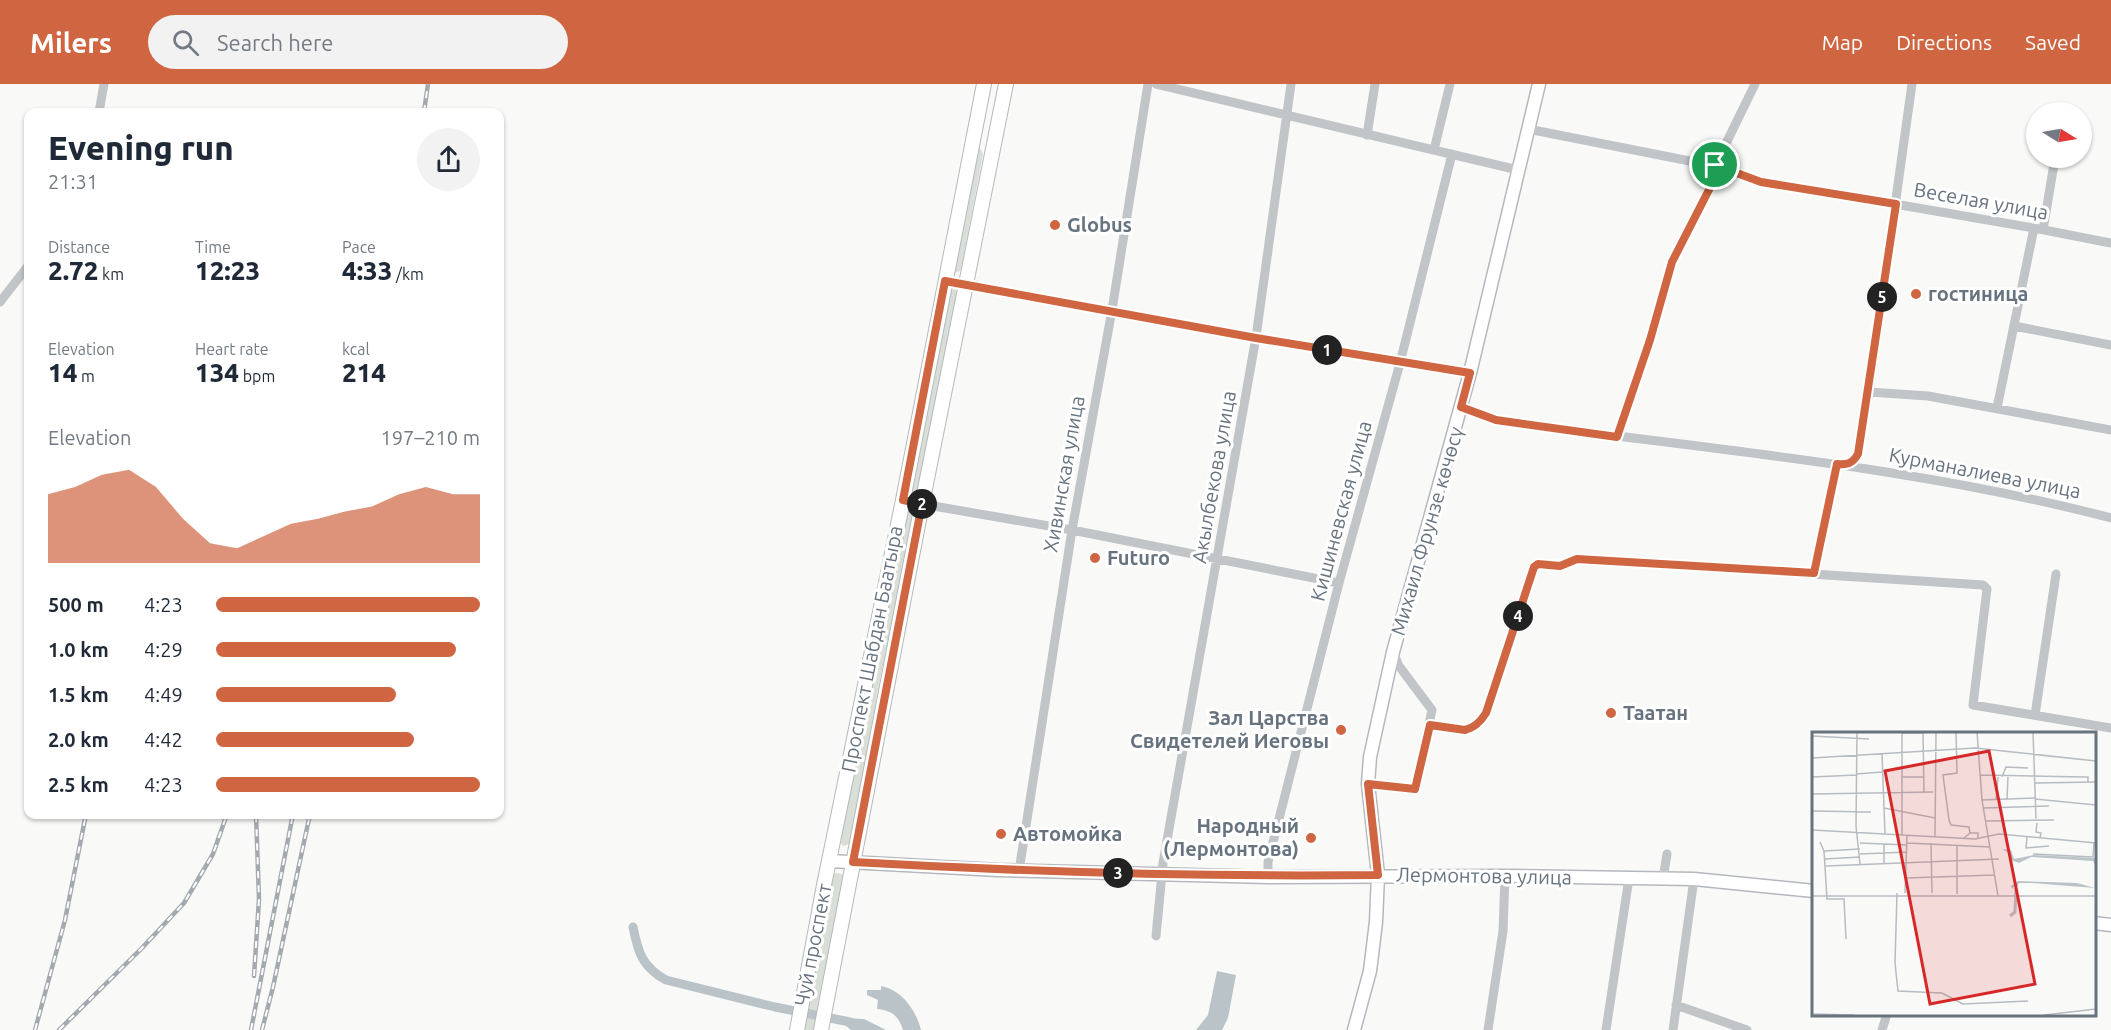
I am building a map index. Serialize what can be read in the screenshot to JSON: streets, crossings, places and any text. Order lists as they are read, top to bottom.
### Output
{
  "streets": {
    "main road": [
      "Михаил Фрунзе көчөсү",
      "Проспект Шабдан Баатыра",
      "Лермонтова улица",
      "Чуй проспект"
    ],
    "street": [
      "Веселая улица",
      "Курманалиева улица",
      "Хивинская улица",
      "Акылбекова улица",
      "Кишиневская улица"
    ]
  },
  "crossings": [
    ["Веселая улица", "Михаил Фрунзе көчөсү"],
    ["Курманалиева улица", "Михаил Фрунзе көчөсү"],
    ["Хивинская улица", "Лермонтова улица"],
    ["Акылбекова улица", "Лермонтова улица"],
    ["Кишиневская улица", "Лермонтова улица"],
    ["Михаил Фрунзе көчөсү", "Лермонтова улица"],
    ["Проспект Шабдан Баатыра", "Лермонтова улица"],
    ["Проспект Шабдан Баатыра", "Чуй проспект"],
    ["Лермонтова улица", "Чуй проспект"]
  ],
  "places": [
    "Globus",
    "гостиница",
    "Futuro",
    "Таатан",
    "Зал Царства Свидетелей Иеговы",
    "Автомойка",
    "Народный (Лермонтова)"
  ],
  "north": "right",
  "page": {
    "header": "Milers",
    "search": "Search here",
    "nav": ["Map", "Directions", "Saved"],
    "heading": ["Evening run", "21:31"],
    "stats": [
      ["Distance", "2.72 km"],
      ["Time", "12:23"],
      ["Pace", "4:33 /km"],
      ["Elevation", "14 m"],
      ["Heart rate", "134 bpm"],
      ["kcal", "214"]
    ],
    "pins": [
      "5",
      "1",
      "2",
      "4",
      "3"
    ],
    "chart": ["Elevation", "197–210 m"],
    "list": [
      {
        "name": "500 m",
        "note": "4:23"
      },
      {
        "name": "1.0 km",
        "note": "4:29"
      },
      {
        "name": "1.5 km",
        "note": "4:49"
      },
      {
        "name": "2.0 km",
        "note": "4:42"
      },
      {
        "name": "2.5 km",
        "note": "4:23"
      }
    ]
  }
}
